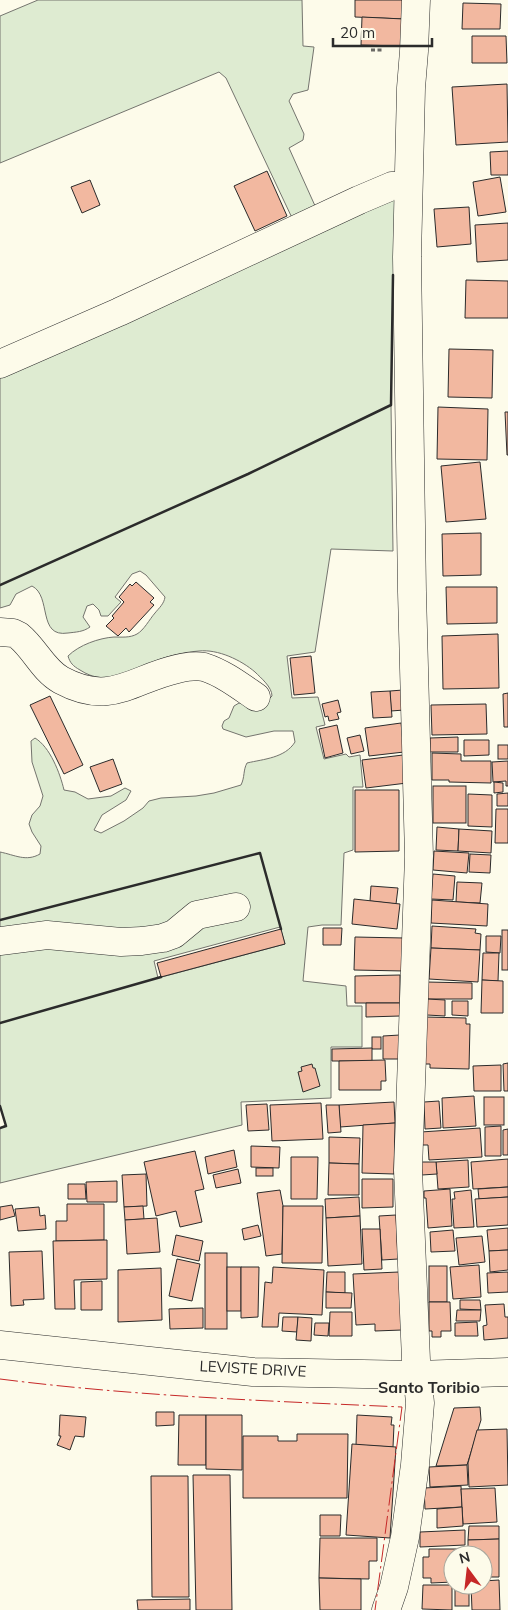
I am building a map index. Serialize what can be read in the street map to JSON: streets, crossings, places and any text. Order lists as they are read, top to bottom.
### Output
{
  "streets": {
    "street": ["LEVISTE DRIVE"]
  },
  "districts": ["Santo Toribio"],
  "scale_bar": "20 m",
  "north": "top"
}
